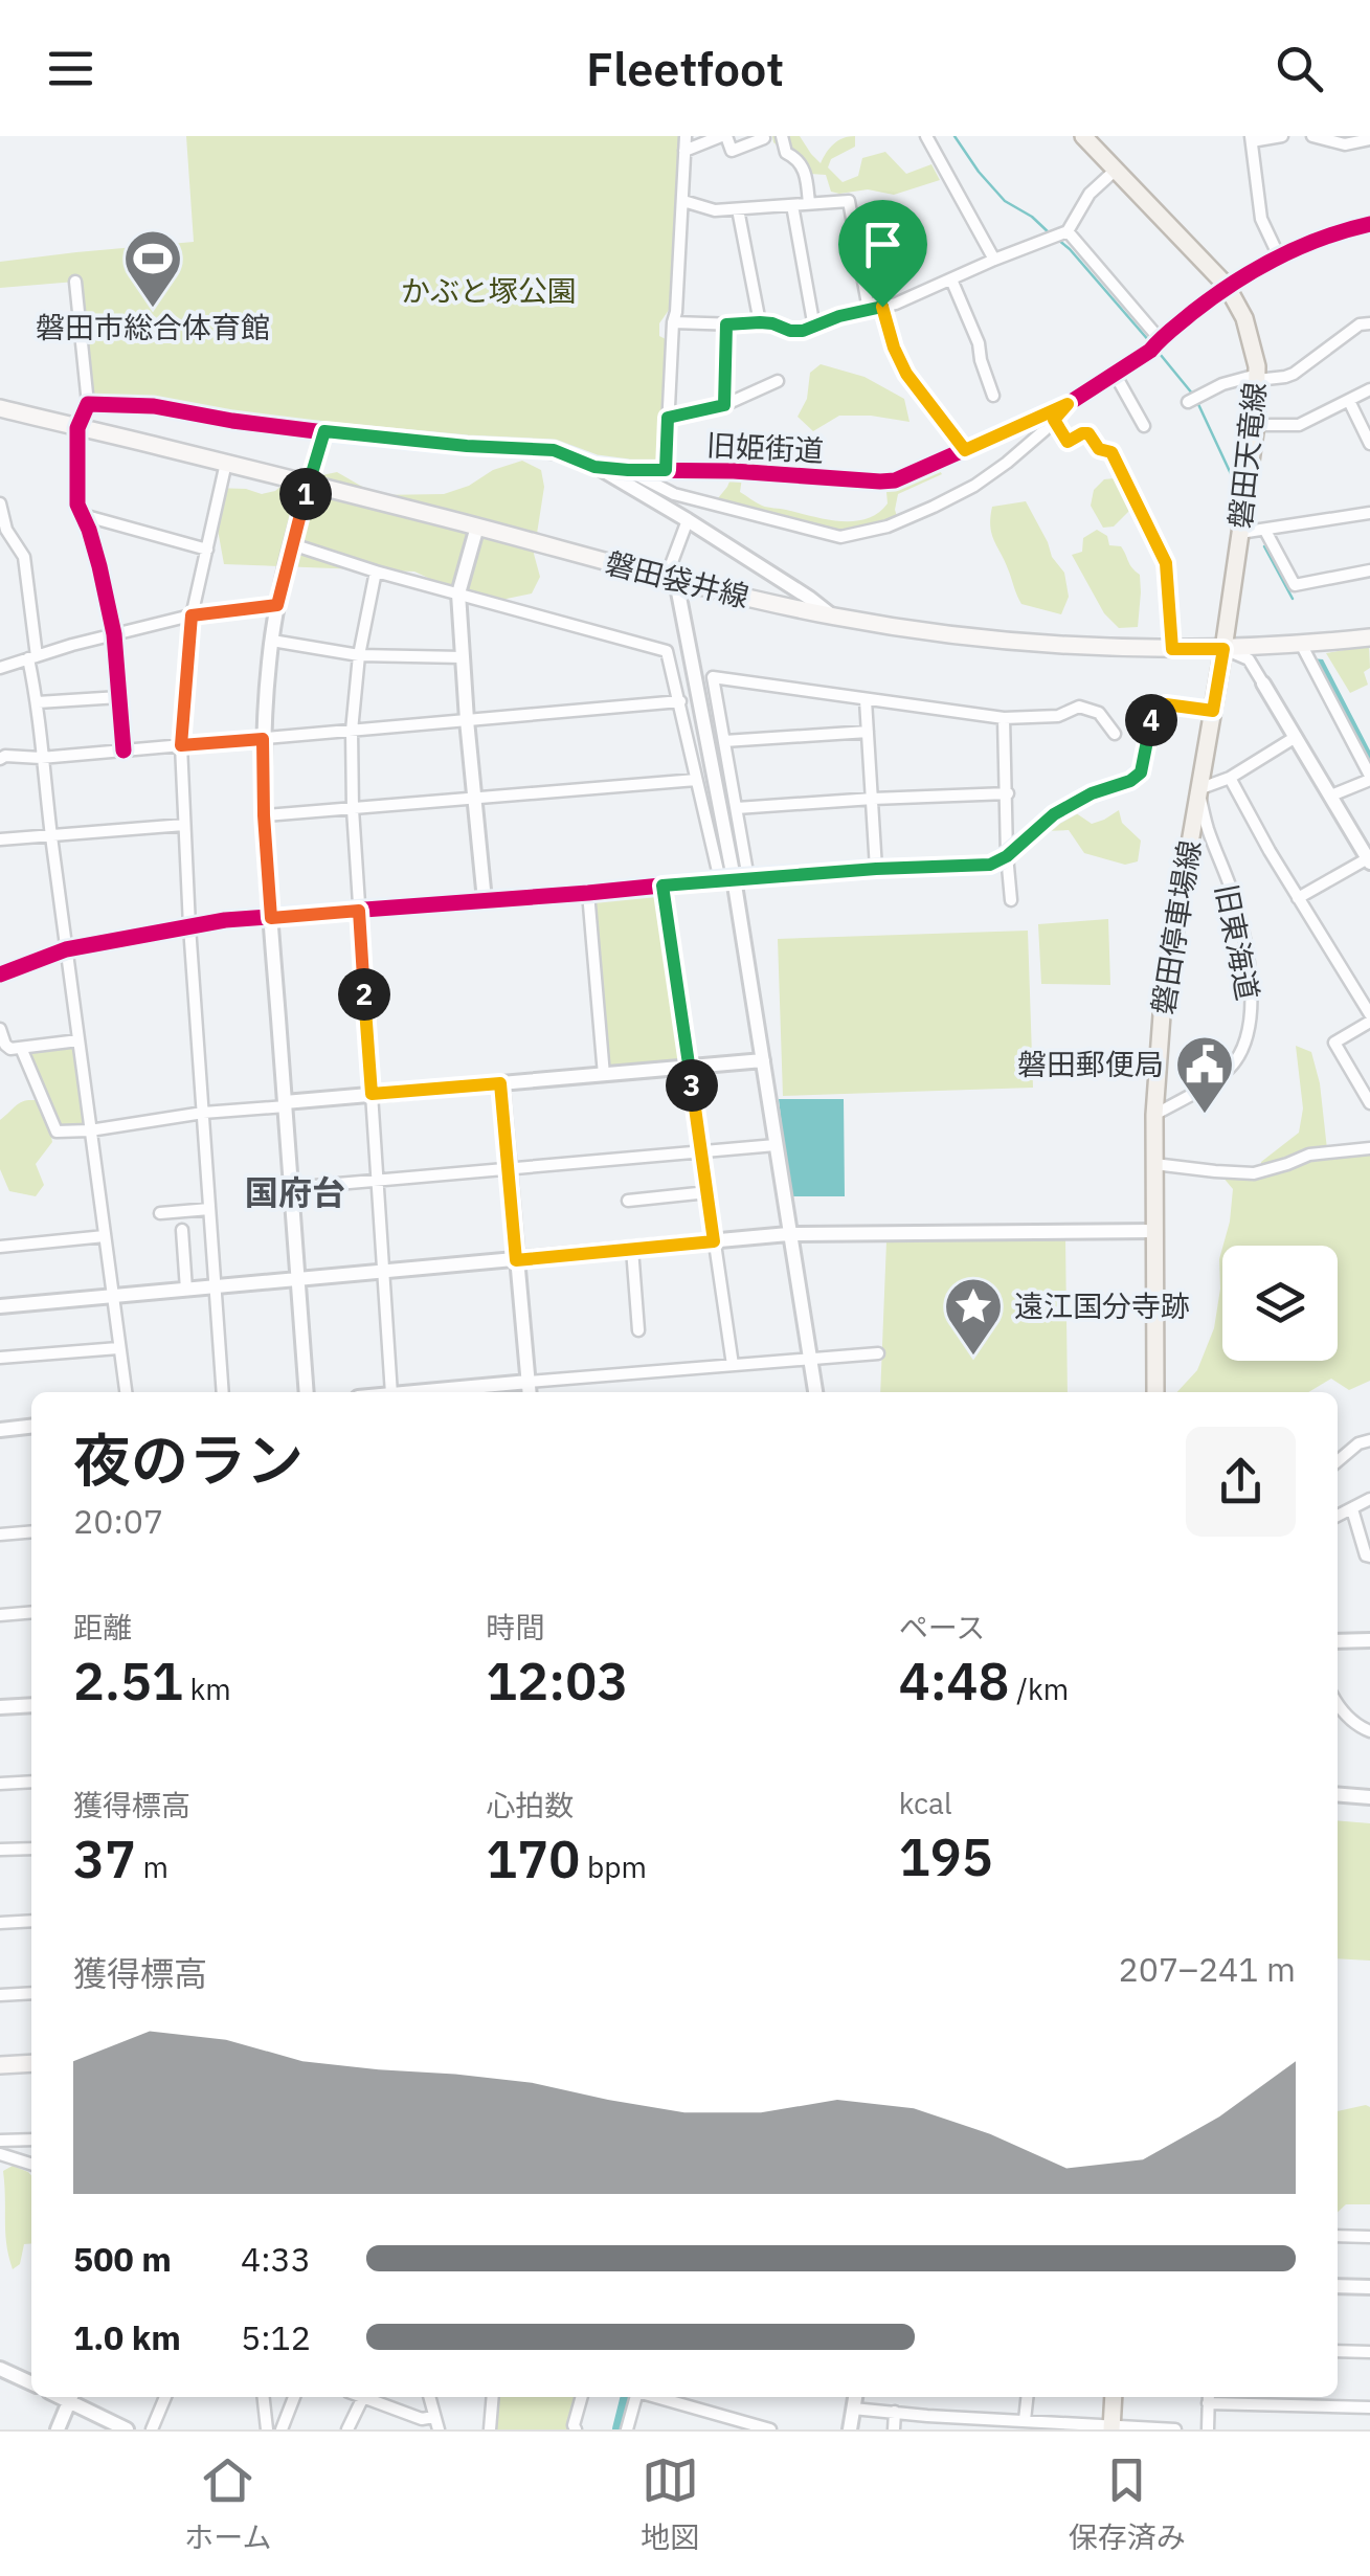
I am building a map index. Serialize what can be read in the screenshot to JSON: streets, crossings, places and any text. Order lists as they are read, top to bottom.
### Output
{
  "streets": {
    "main road": ["磐田天竜線", "磐田袋井線", "磐田停車場線"],
    "street": ["旧姫街道", "旧東海道"]
  },
  "crossings": [
    ["旧姫街道", "磐田天竜線"],
    ["磐田天竜線", "磐田袋井線"],
    ["磐田天竜線", "磐田停車場線"],
    ["磐田袋井線", "磐田停車場線"],
    ["磐田停車場線", "旧東海道"]
  ],
  "districts": ["国府台"],
  "parks": ["かぶと塚公園"],
  "places": {
    "sports": ["磐田市総合体育館"],
    "public building": ["磐田郵便局"],
    "place": ["遠江国分寺跡"]
  },
  "page": {
    "header": "Fleetfoot",
    "pins": [
      "1",
      "4",
      "2",
      "3"
    ],
    "heading": ["夜のラン", "20:07"],
    "stats": [
      ["距離", "2.51 km"],
      ["時間", "12:03"],
      ["ペース", "4:48 /km"],
      ["獲得標高", "37 m"],
      ["心拍数", "170 bpm"],
      ["kcal", "195"]
    ],
    "chart": ["獲得標高", "207–241 m"],
    "list": [
      {
        "name": "500 m",
        "note": "4:33"
      },
      {
        "name": "1.0 km",
        "note": "5:12"
      }
    ],
    "tabs": ["ホーム", "地図", "保存済み"]
  }
}
